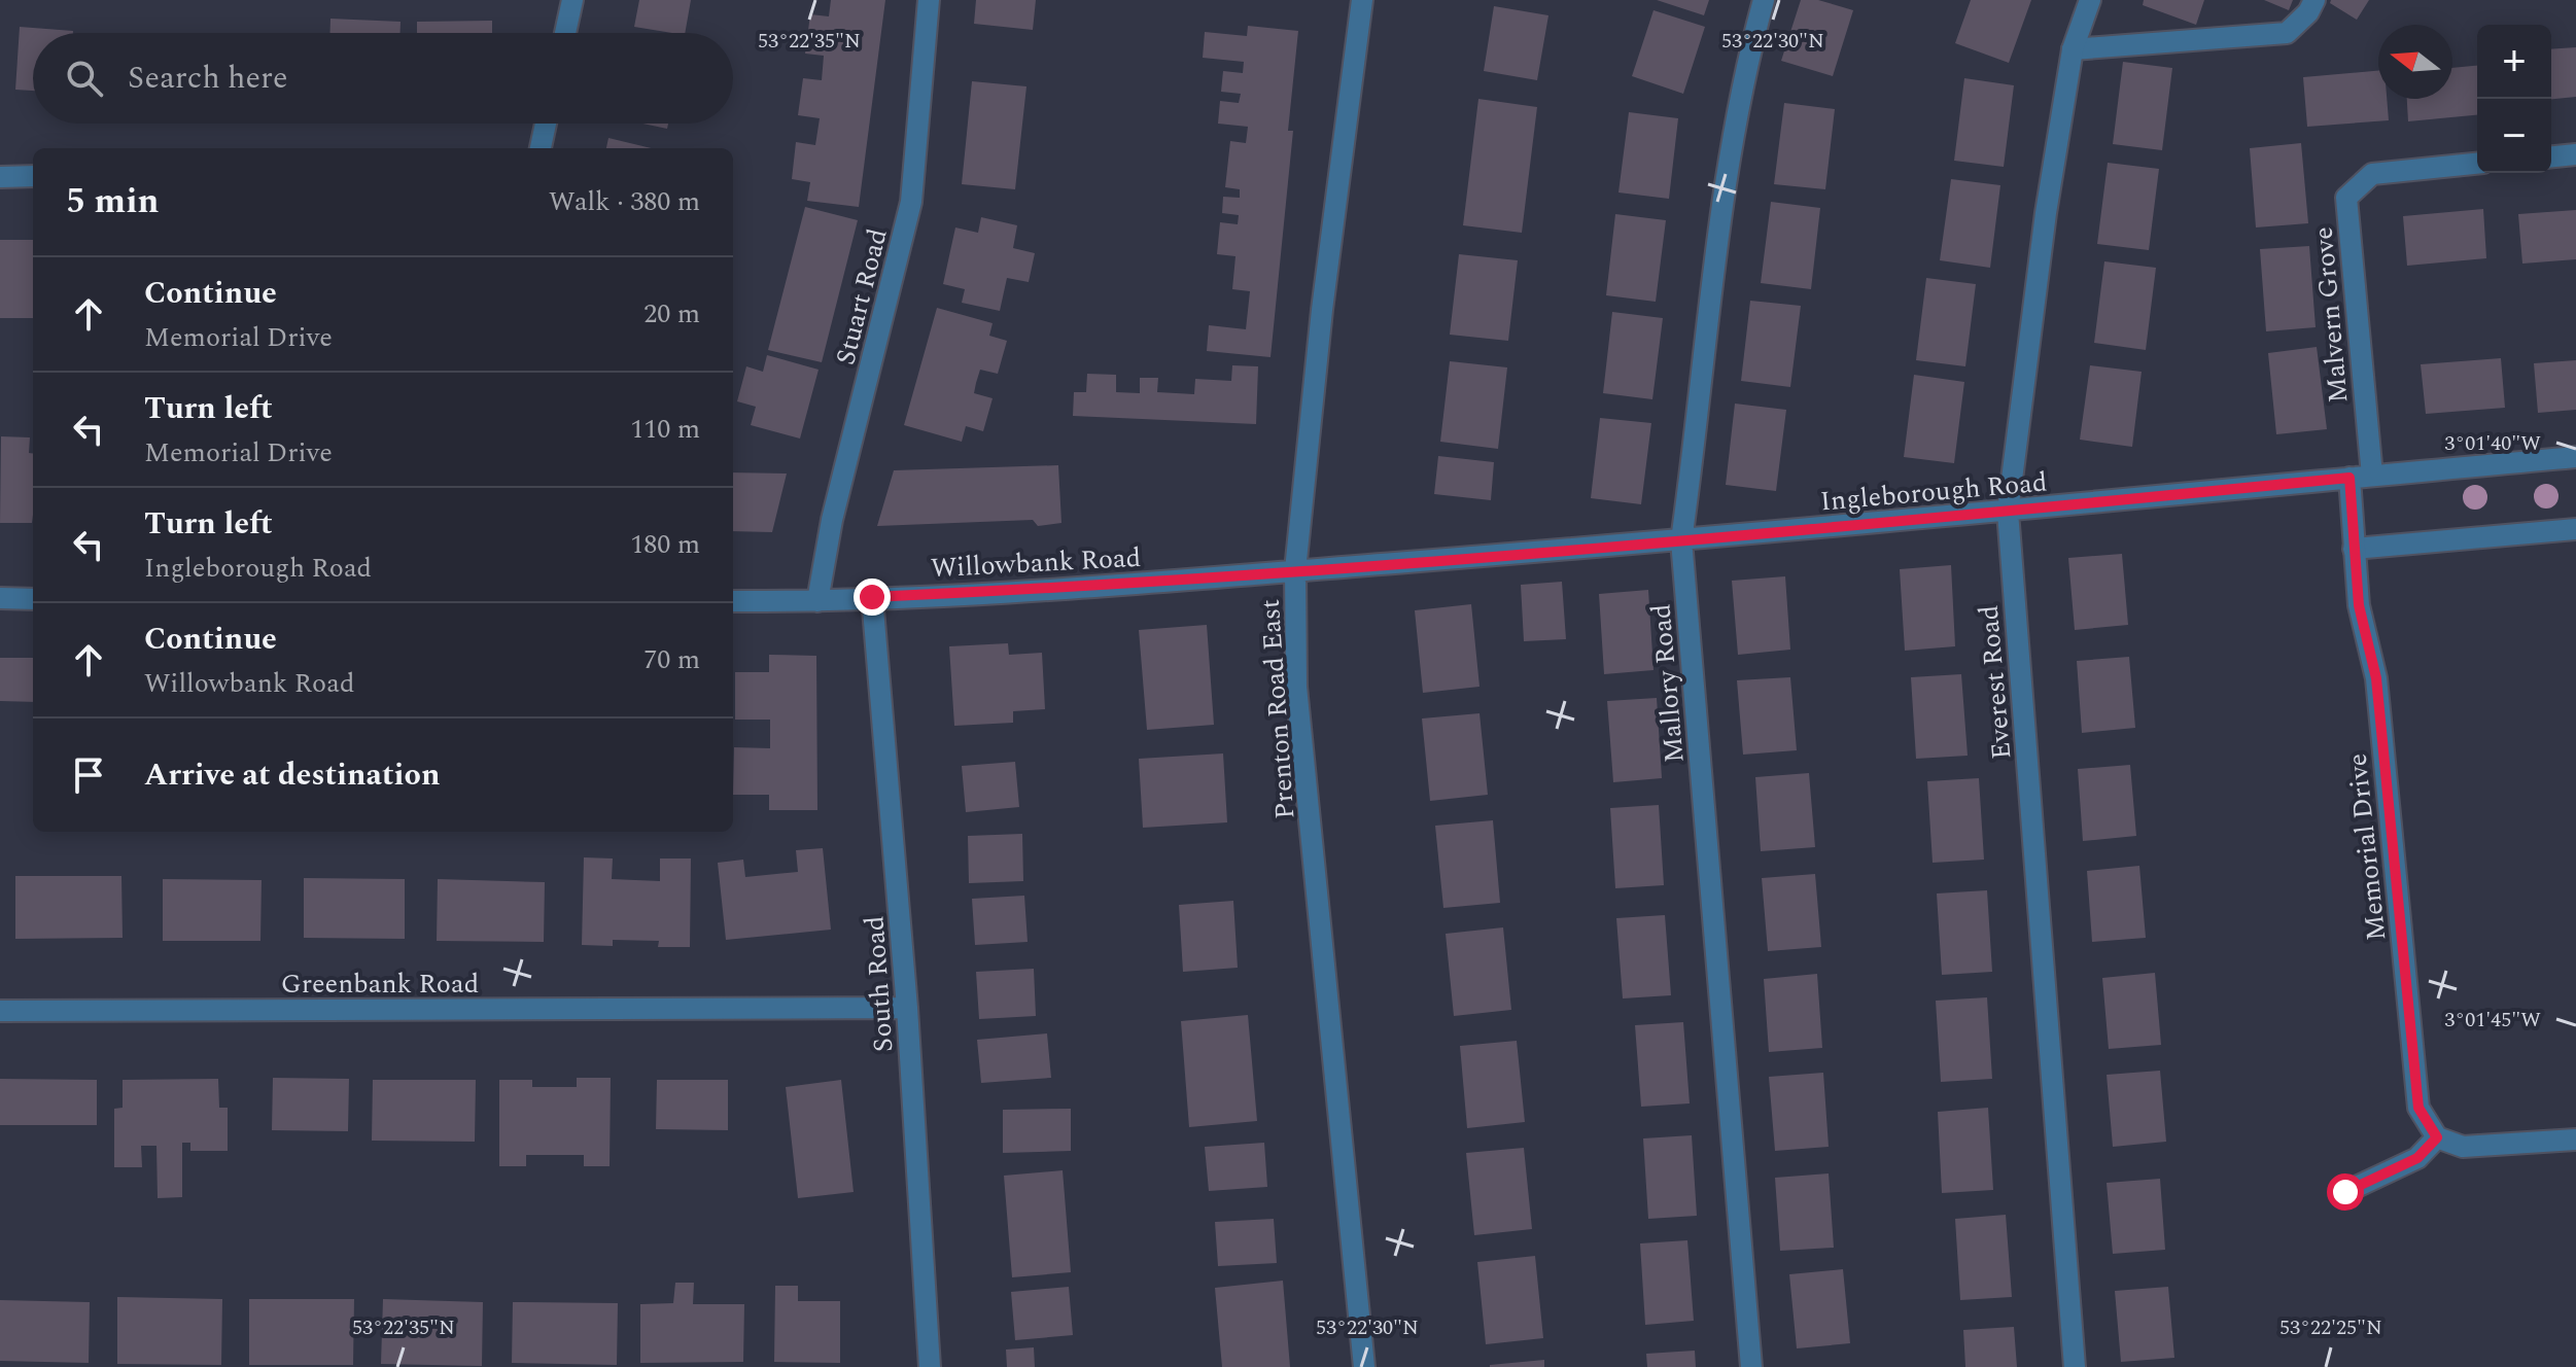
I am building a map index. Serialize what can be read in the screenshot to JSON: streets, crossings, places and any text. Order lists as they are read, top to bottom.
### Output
{
  "streets": {
    "street": [
      "Stuart Road",
      "Malvern Grove",
      "Ingleborough Road",
      "Willowbank Road",
      "Everest Road",
      "Mallory Road",
      "Prenton Road East",
      "Memorial Drive",
      "Greenbank Road",
      "South Road"
    ]
  },
  "crossings": [
    ["Stuart Road", "Willowbank Road"],
    ["Malvern Grove", "Ingleborough Road"],
    ["Ingleborough Road", "Willowbank Road"],
    ["Ingleborough Road", "Everest Road"],
    ["Ingleborough Road", "Mallory Road"],
    ["Ingleborough Road", "Prenton Road East"],
    ["Ingleborough Road", "Memorial Drive"],
    ["Willowbank Road", "Prenton Road East"],
    ["Willowbank Road", "South Road"],
    ["Greenbank Road", "South Road"]
  ],
  "north": "left",
  "page": {
    "map_buttons": ["+", "−"],
    "search": "Search here",
    "heading": ["5 min", "Walk · 380 m"],
    "list": [
      ["Continue", "Memorial Drive", "20 m"],
      ["Turn left", "Memorial Drive", "110 m"],
      ["Turn left", "Ingleborough Road", "180 m"],
      ["Continue", "Willowbank Road", "70 m"],
      "Arrive at destination"
    ]
  },
  "coordinates": [
    "53°22'35\"N",
    "53°22'30\"N",
    "3°01'40\"W",
    "3°01'45\"W",
    "53°22'25\"N"
  ]
}
